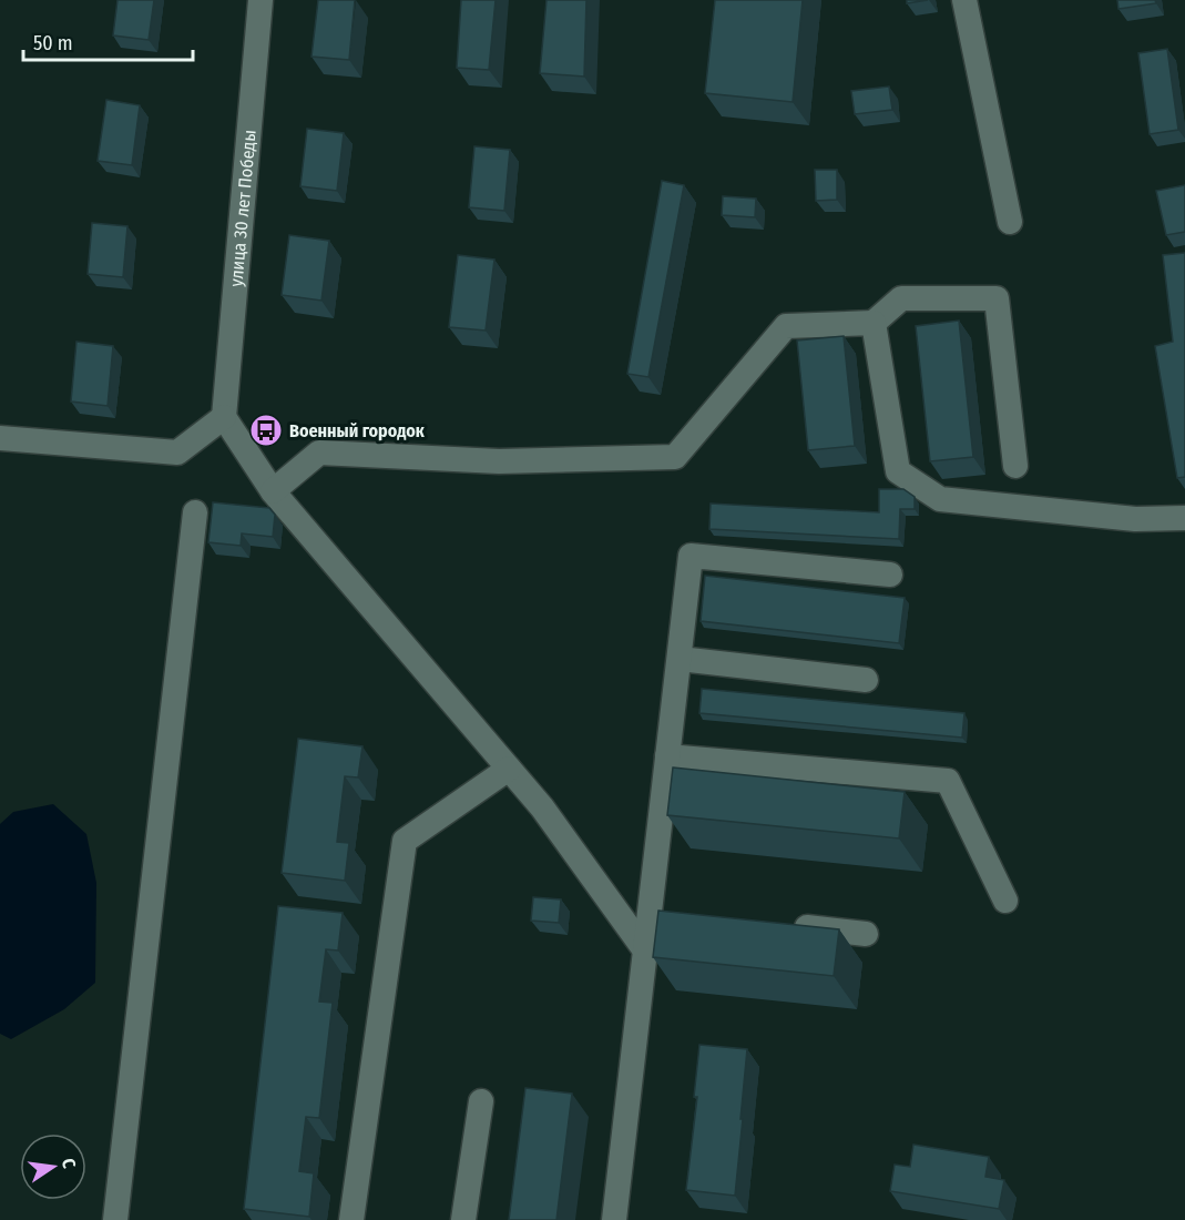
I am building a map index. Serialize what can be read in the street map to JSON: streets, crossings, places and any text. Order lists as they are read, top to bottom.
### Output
{
  "streets": {
    "street": ["улица 30 лет Победы"]
  },
  "places": {
    "bus stop": ["Военный городок"]
  },
  "scale_bar": "50 m",
  "north": "right"
}
